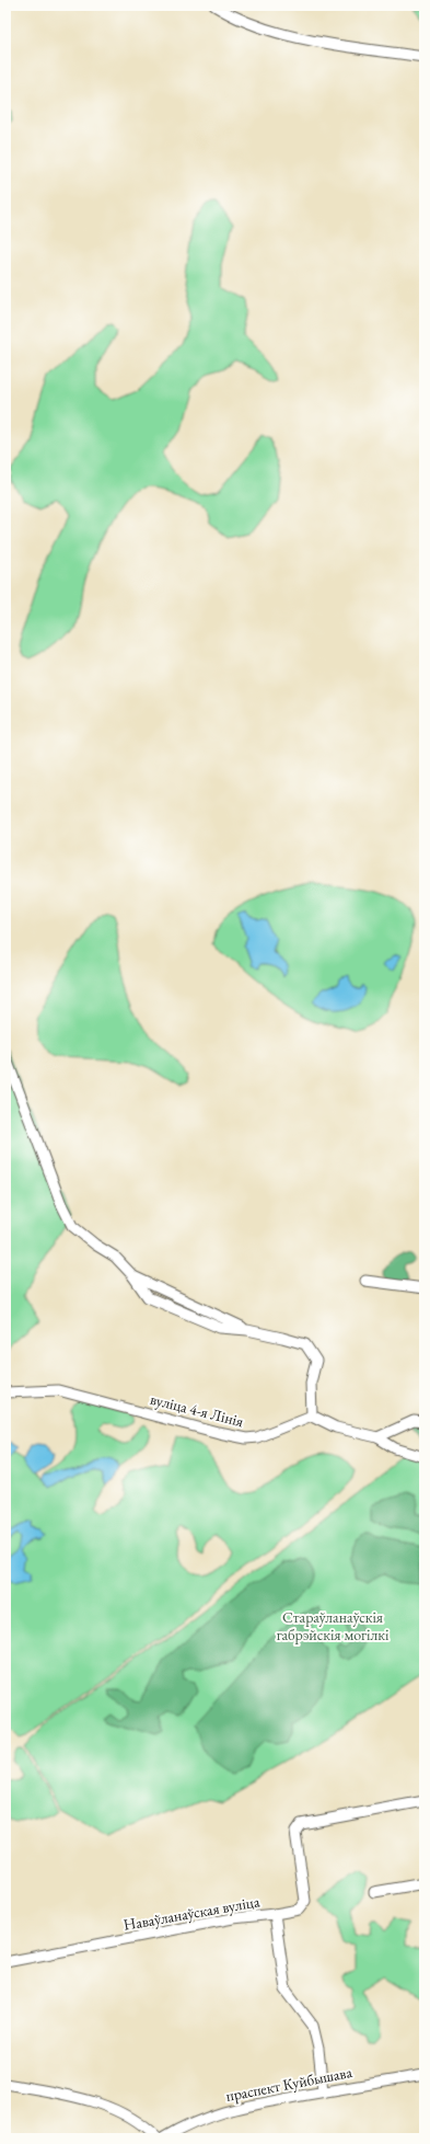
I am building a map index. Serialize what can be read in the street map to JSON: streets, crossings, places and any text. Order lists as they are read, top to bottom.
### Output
{
  "streets": {
    "street": ["вуліца 4-я Лінія", "Наваўланаўская вуліца", "праспект Куйбышава"]
  },
  "parks": ["Стараўланаўскія габрэйскія могілкі"]
}
